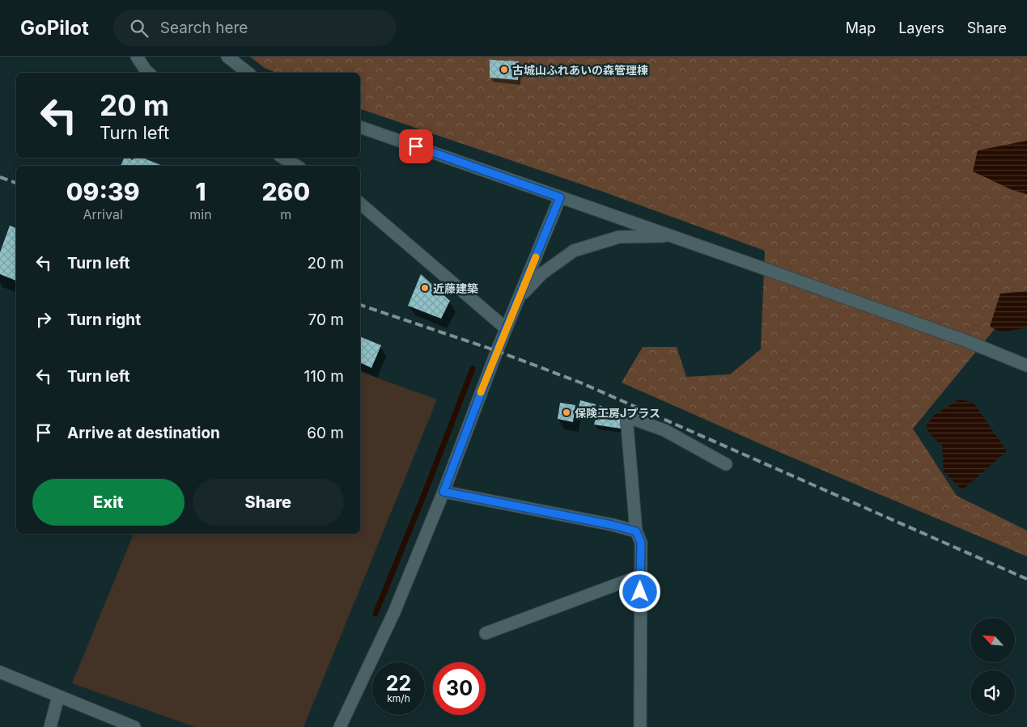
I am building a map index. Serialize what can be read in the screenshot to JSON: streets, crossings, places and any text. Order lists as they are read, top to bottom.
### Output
{
  "places": ["古城山ふれあいの森管理棟", "近藤建築", "保険工房Jプラス"],
  "north": "top left",
  "page": {
    "header": "GoPilot",
    "search": "Search here",
    "nav": ["Map", "Layers", "Share"],
    "turn": ["20 m", "Turn left"],
    "eta": [
      "09:39",
      "Arrival",
      "1",
      "min",
      "260",
      "m"
    ],
    "list": [
      {
        "name": "Turn left",
        "value": "20 m"
      },
      {
        "name": "Turn right",
        "value": "70 m"
      },
      {
        "name": "Turn left",
        "value": "110 m"
      },
      {
        "name": "Arrive at destination",
        "value": "60 m"
      }
    ],
    "buttons": ["Exit", "Share"],
    "speed": "22 km/h",
    "limit": "30"
  }
}
